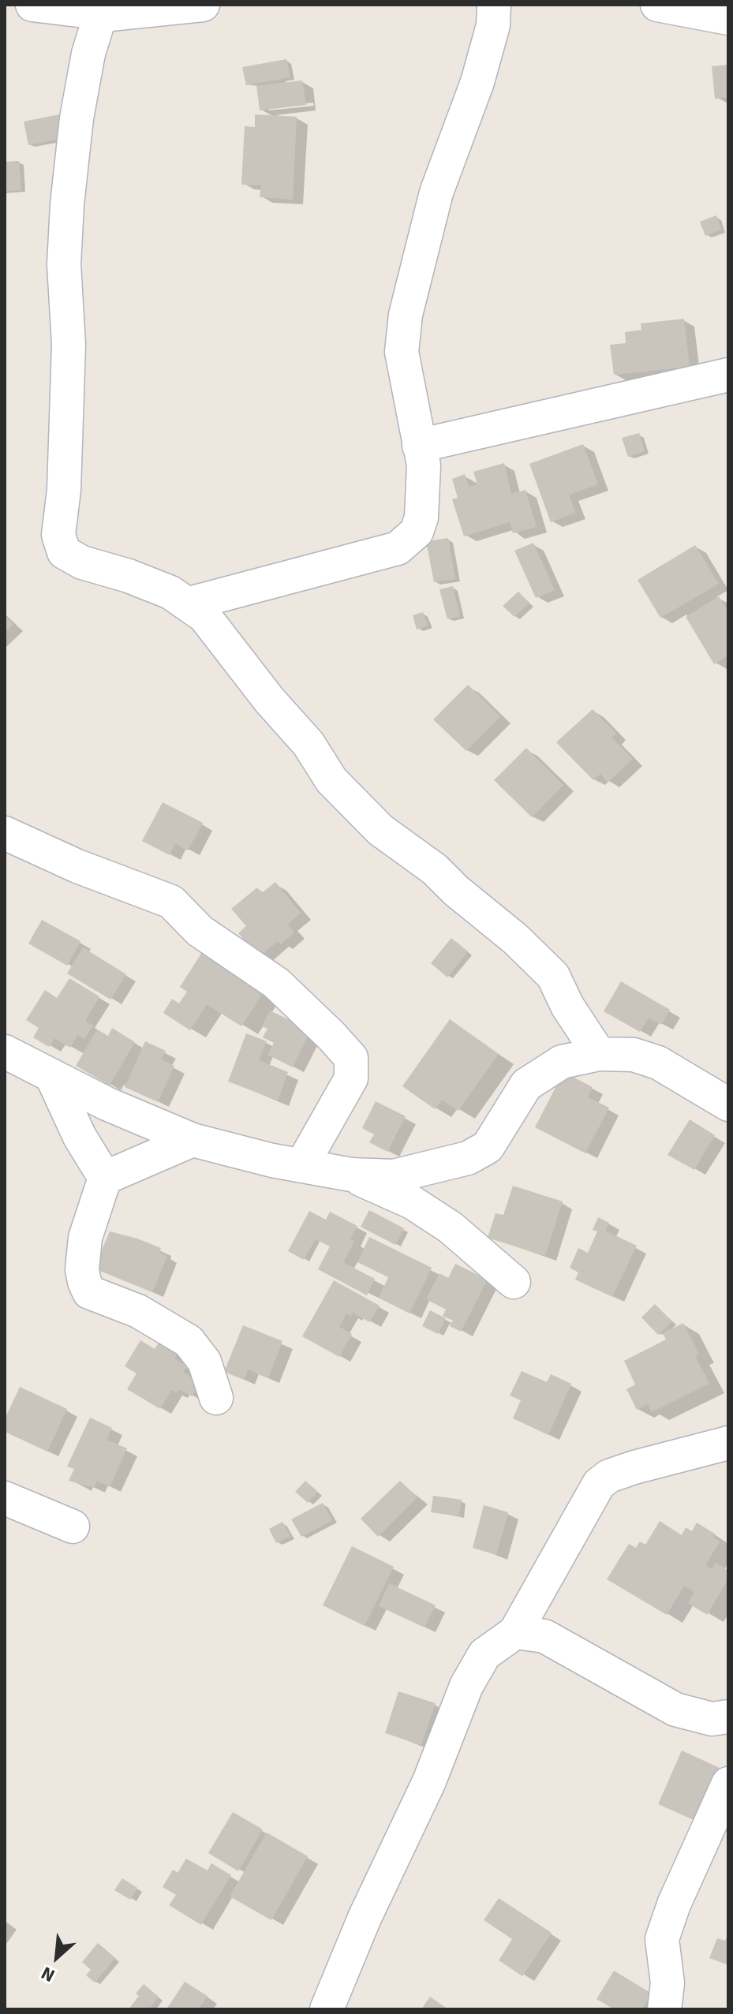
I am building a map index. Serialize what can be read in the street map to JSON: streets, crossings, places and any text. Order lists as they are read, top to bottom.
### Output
{
  "north": "bottom left"
}
